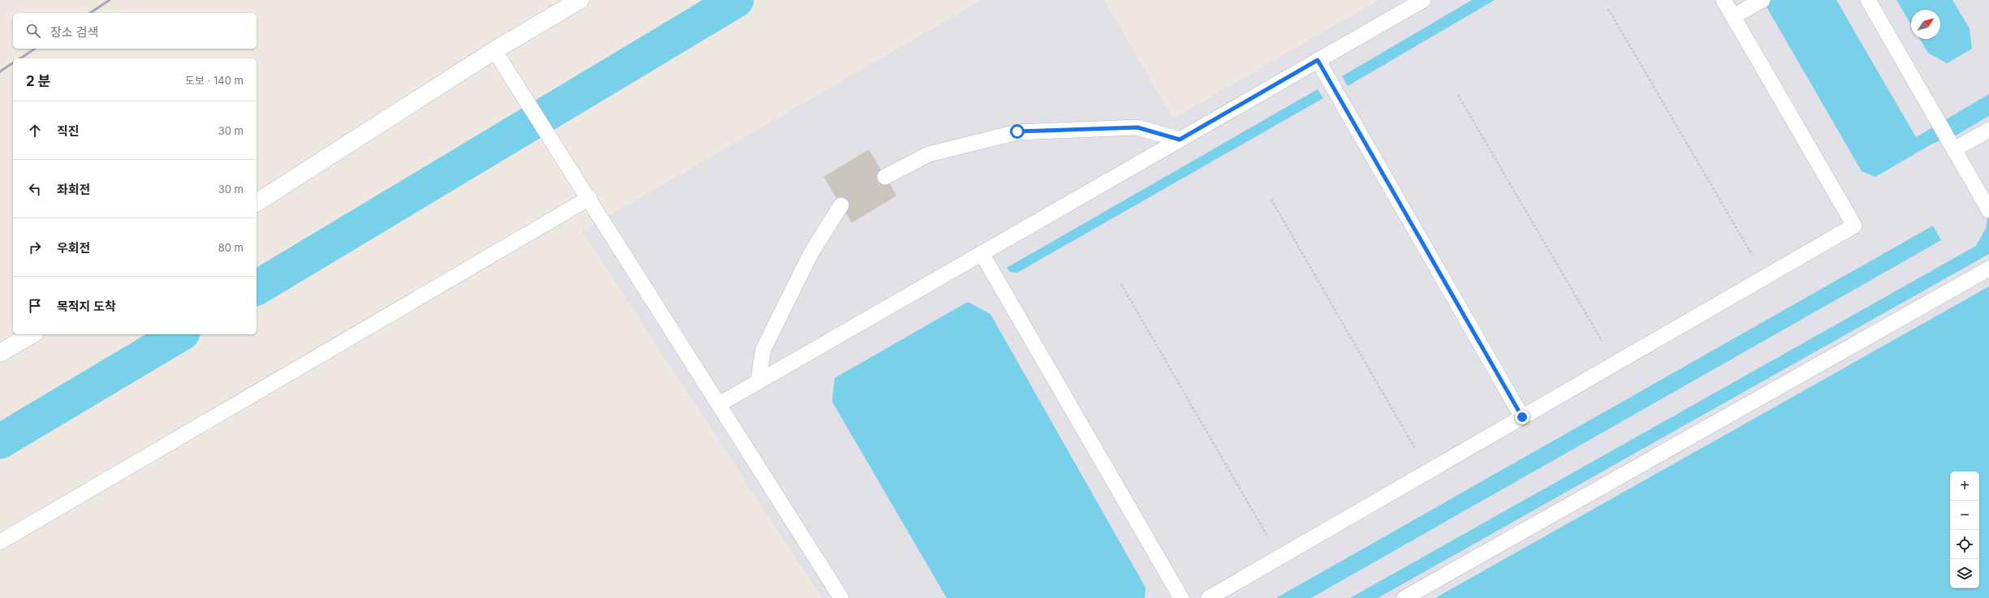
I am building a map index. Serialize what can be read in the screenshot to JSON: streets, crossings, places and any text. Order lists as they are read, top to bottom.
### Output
{
  "north": "top right",
  "page": {
    "search": "장소 검색",
    "heading": ["2 분", "도보 · 140 m"],
    "list": [
      ["직진", "30 m"],
      ["좌회전", "30 m"],
      ["우회전", "80 m"],
      "목적지 도착"
    ],
    "map_buttons": ["+", "−"]
  }
}
